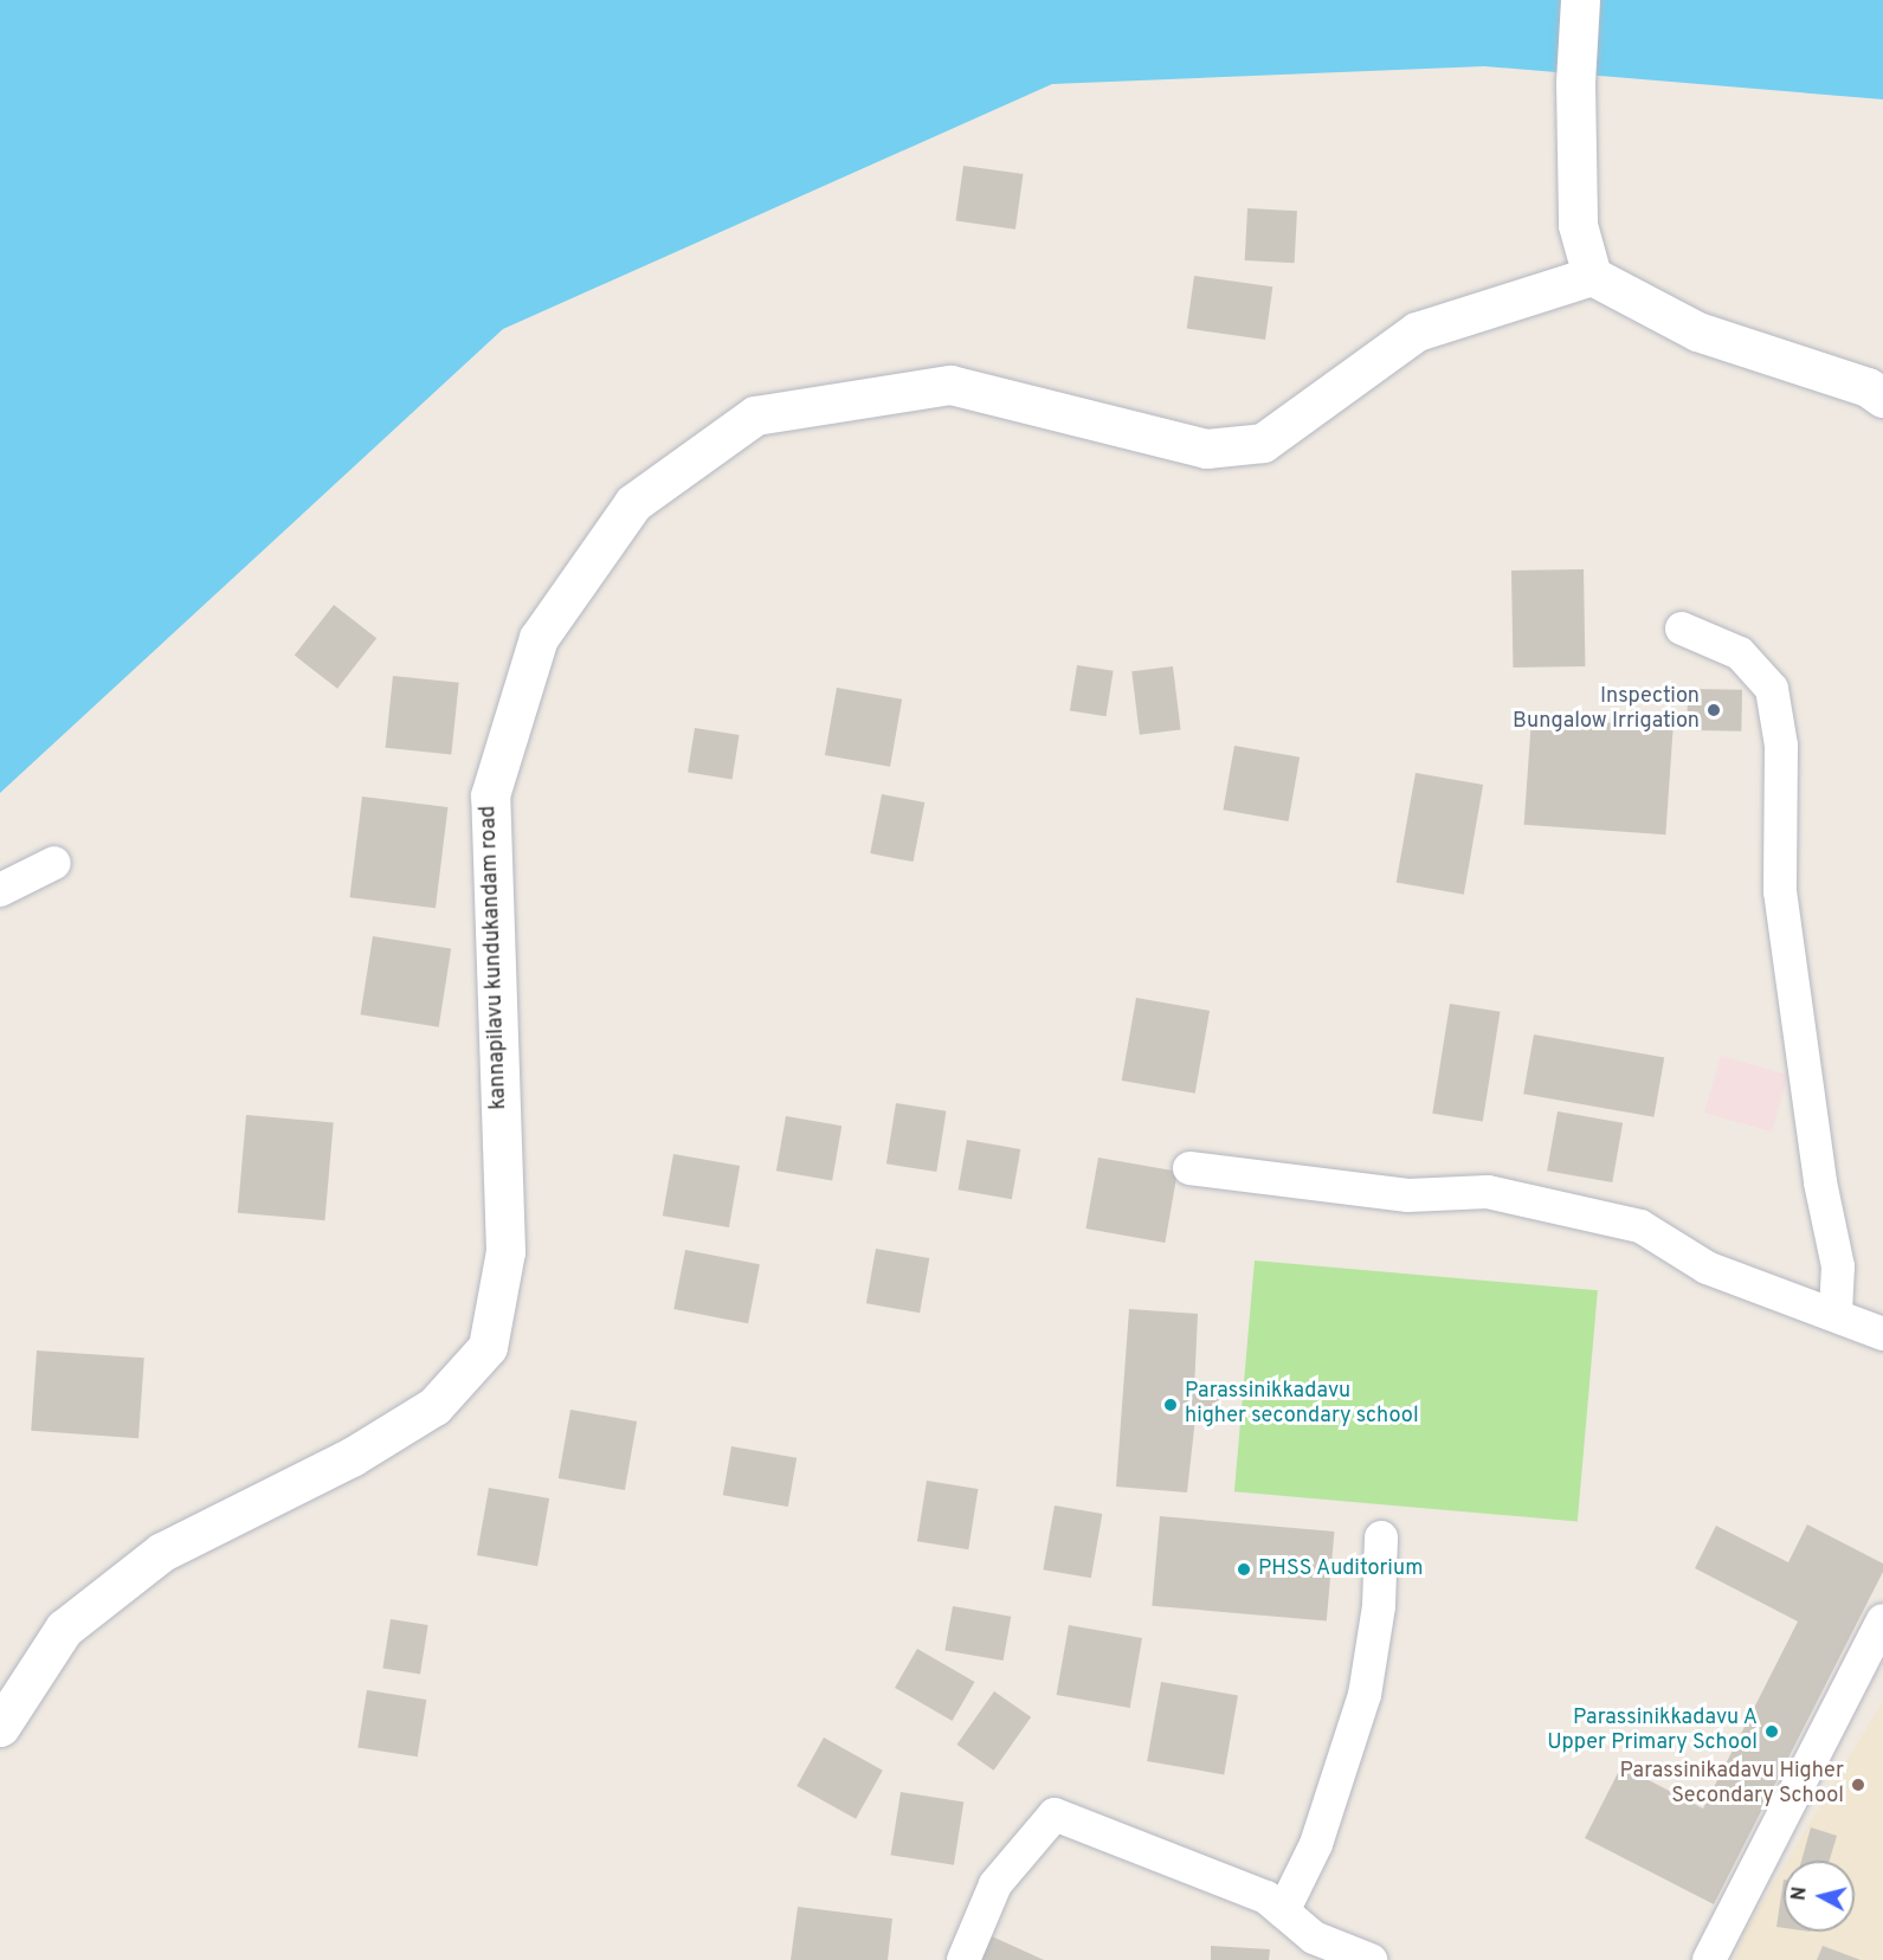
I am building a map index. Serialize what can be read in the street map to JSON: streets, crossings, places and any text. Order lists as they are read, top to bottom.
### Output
{
  "streets": {
    "street": ["kannapilavu kundukandam road"]
  },
  "places": [
    "Inspection Bungalow Irrigation",
    "Parassinikkadavu higher secondary school",
    "PHSS Auditorium",
    "Parassinikkadavu A Upper Primary School",
    "Parassinikadavu Higher Secondary School"
  ],
  "north": "left"
}
